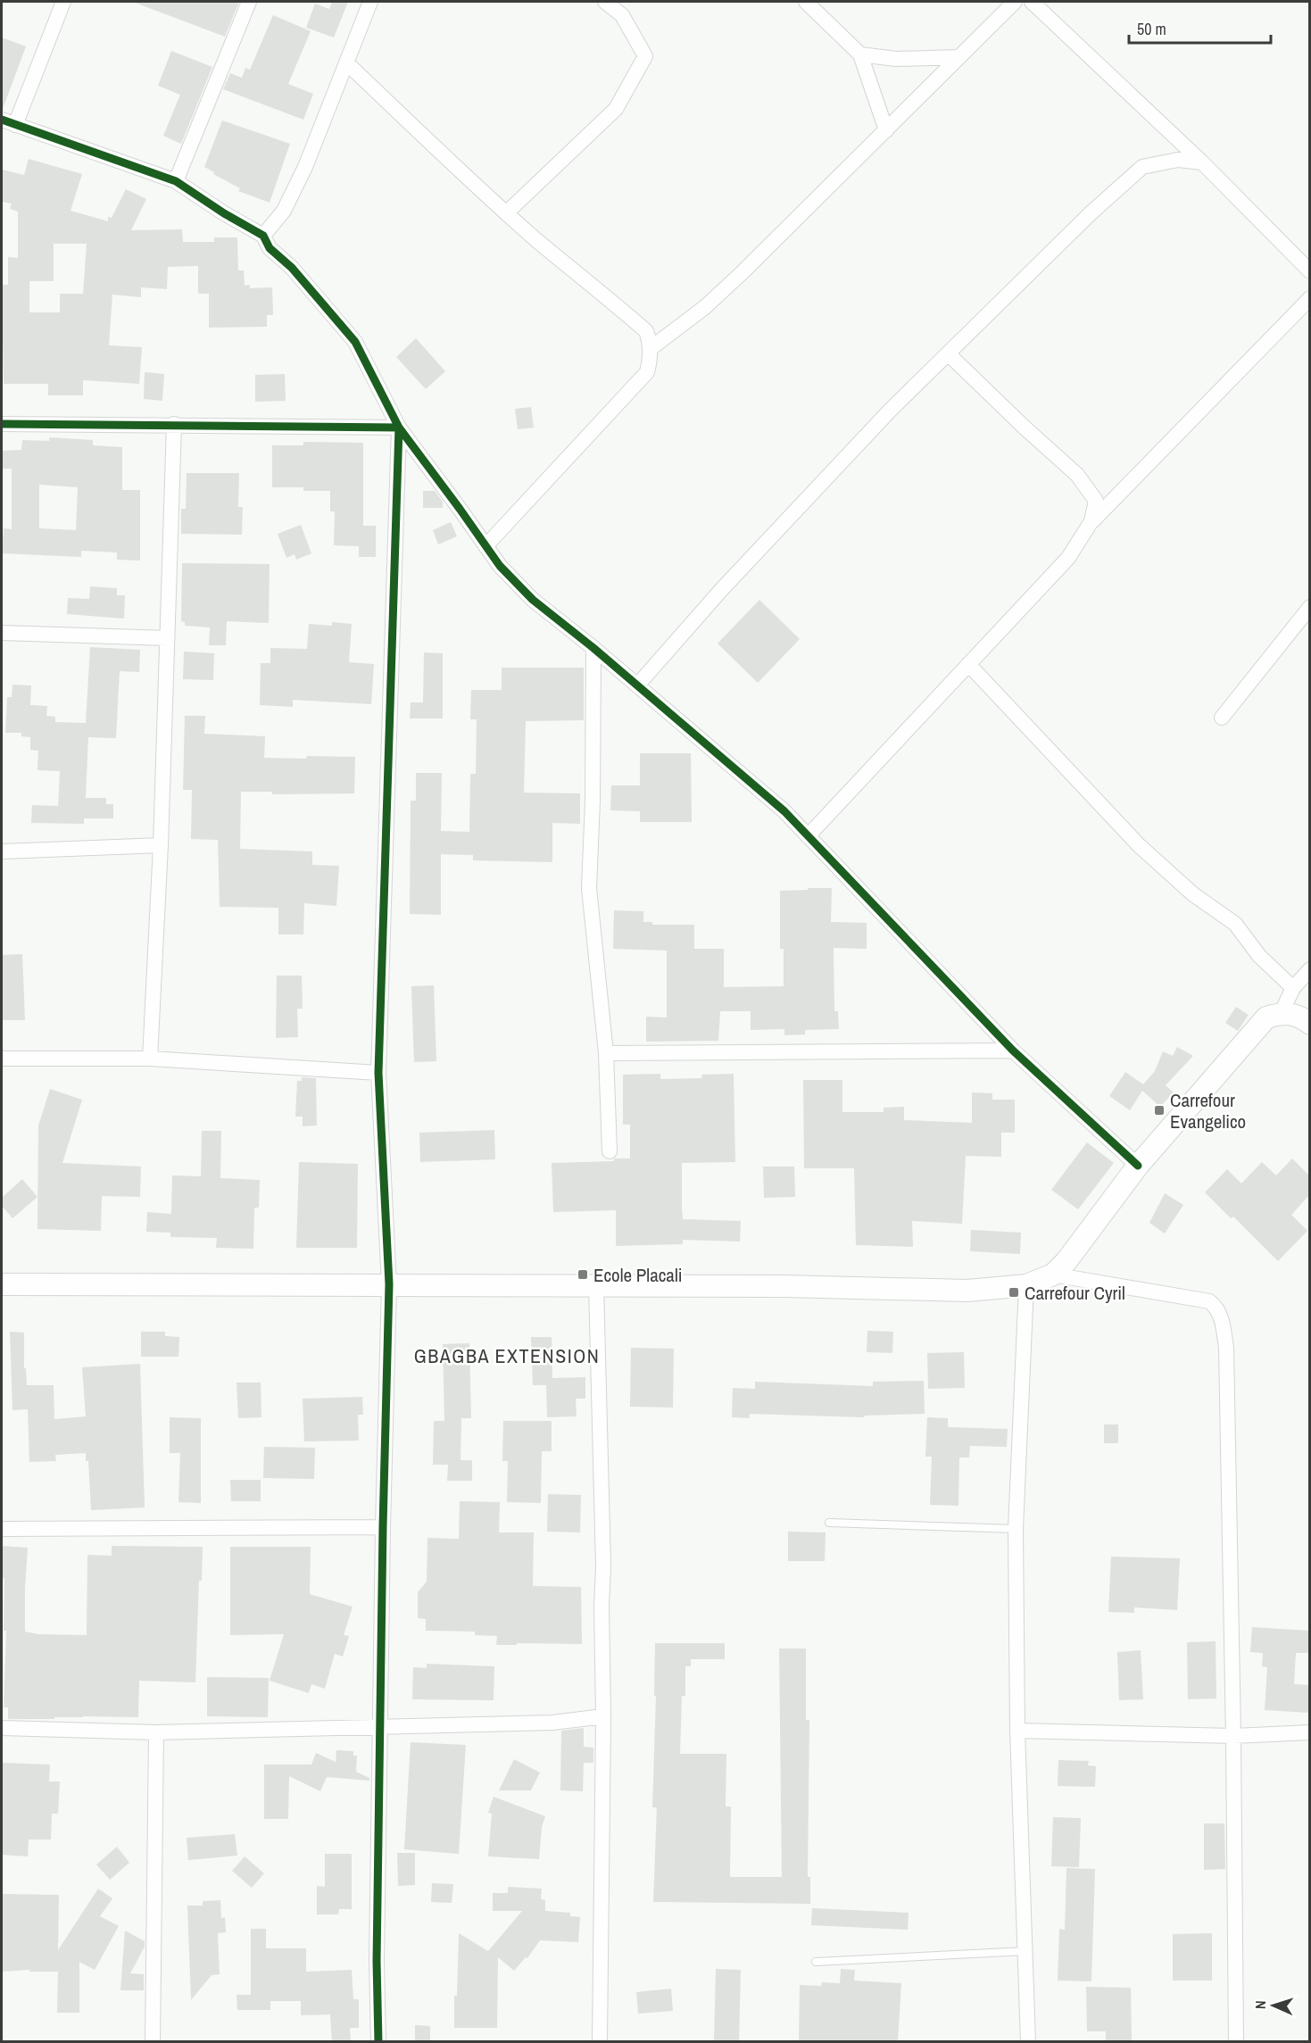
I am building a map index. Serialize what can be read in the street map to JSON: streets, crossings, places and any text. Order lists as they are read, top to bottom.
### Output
{
  "districts": ["GBAGBA EXTENSION"],
  "places": {
    "transit": ["Carrefour Evangelico", "Ecole Placali", "Carrefour Cyril"]
  },
  "scale_bar": "50 m",
  "north": "left"
}
